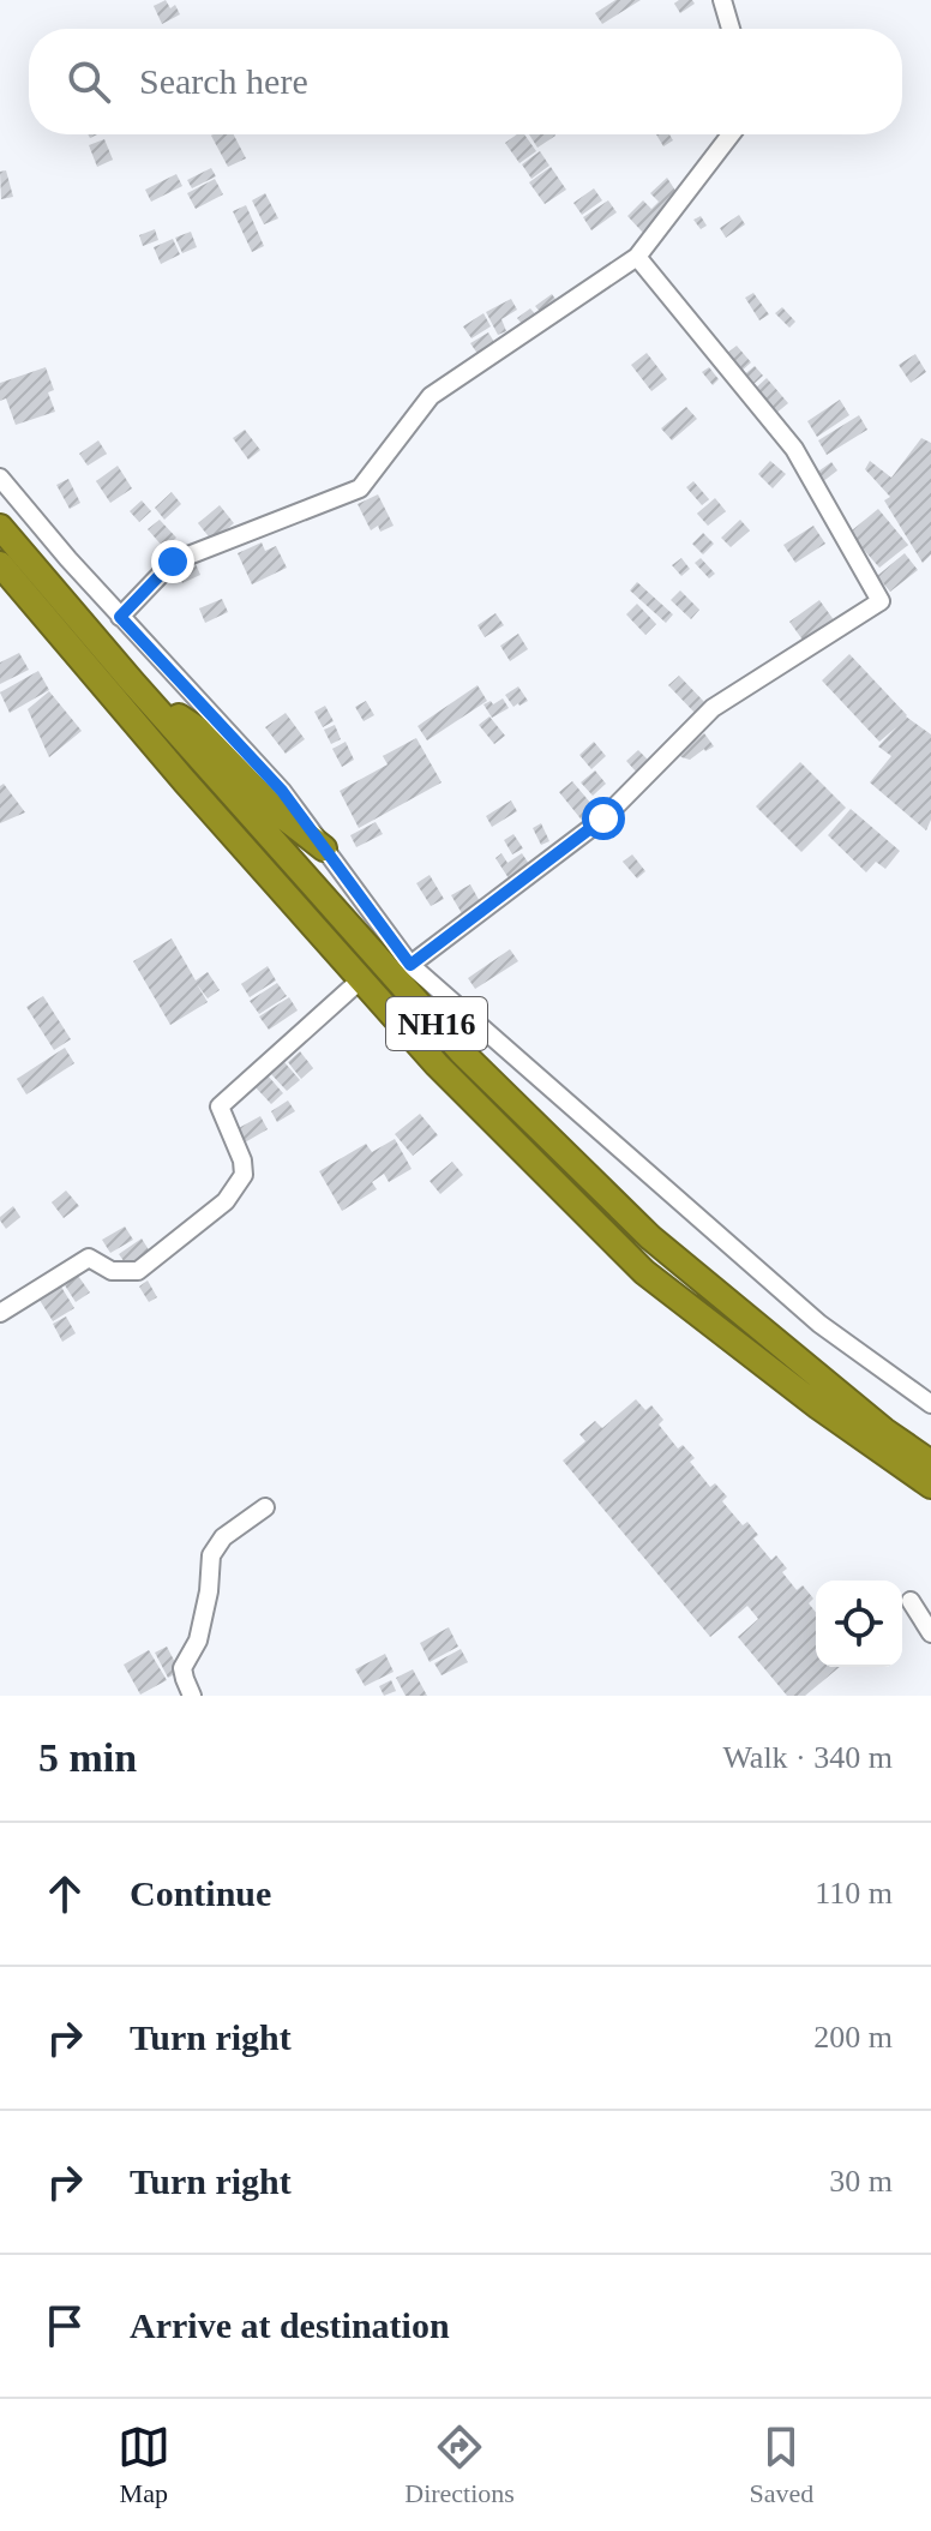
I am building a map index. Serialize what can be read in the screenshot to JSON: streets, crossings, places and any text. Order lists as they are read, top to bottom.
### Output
{
  "streets": {
    "highway": ["NH16"]
  },
  "page": {
    "search": "Search here",
    "heading": ["5 min", "Walk · 340 m"],
    "list": [
      ["Continue", "110 m"],
      ["Turn right", "200 m"],
      ["Turn right", "30 m"],
      "Arrive at destination"
    ],
    "nav": ["Map", "Directions", "Saved"]
  }
}
